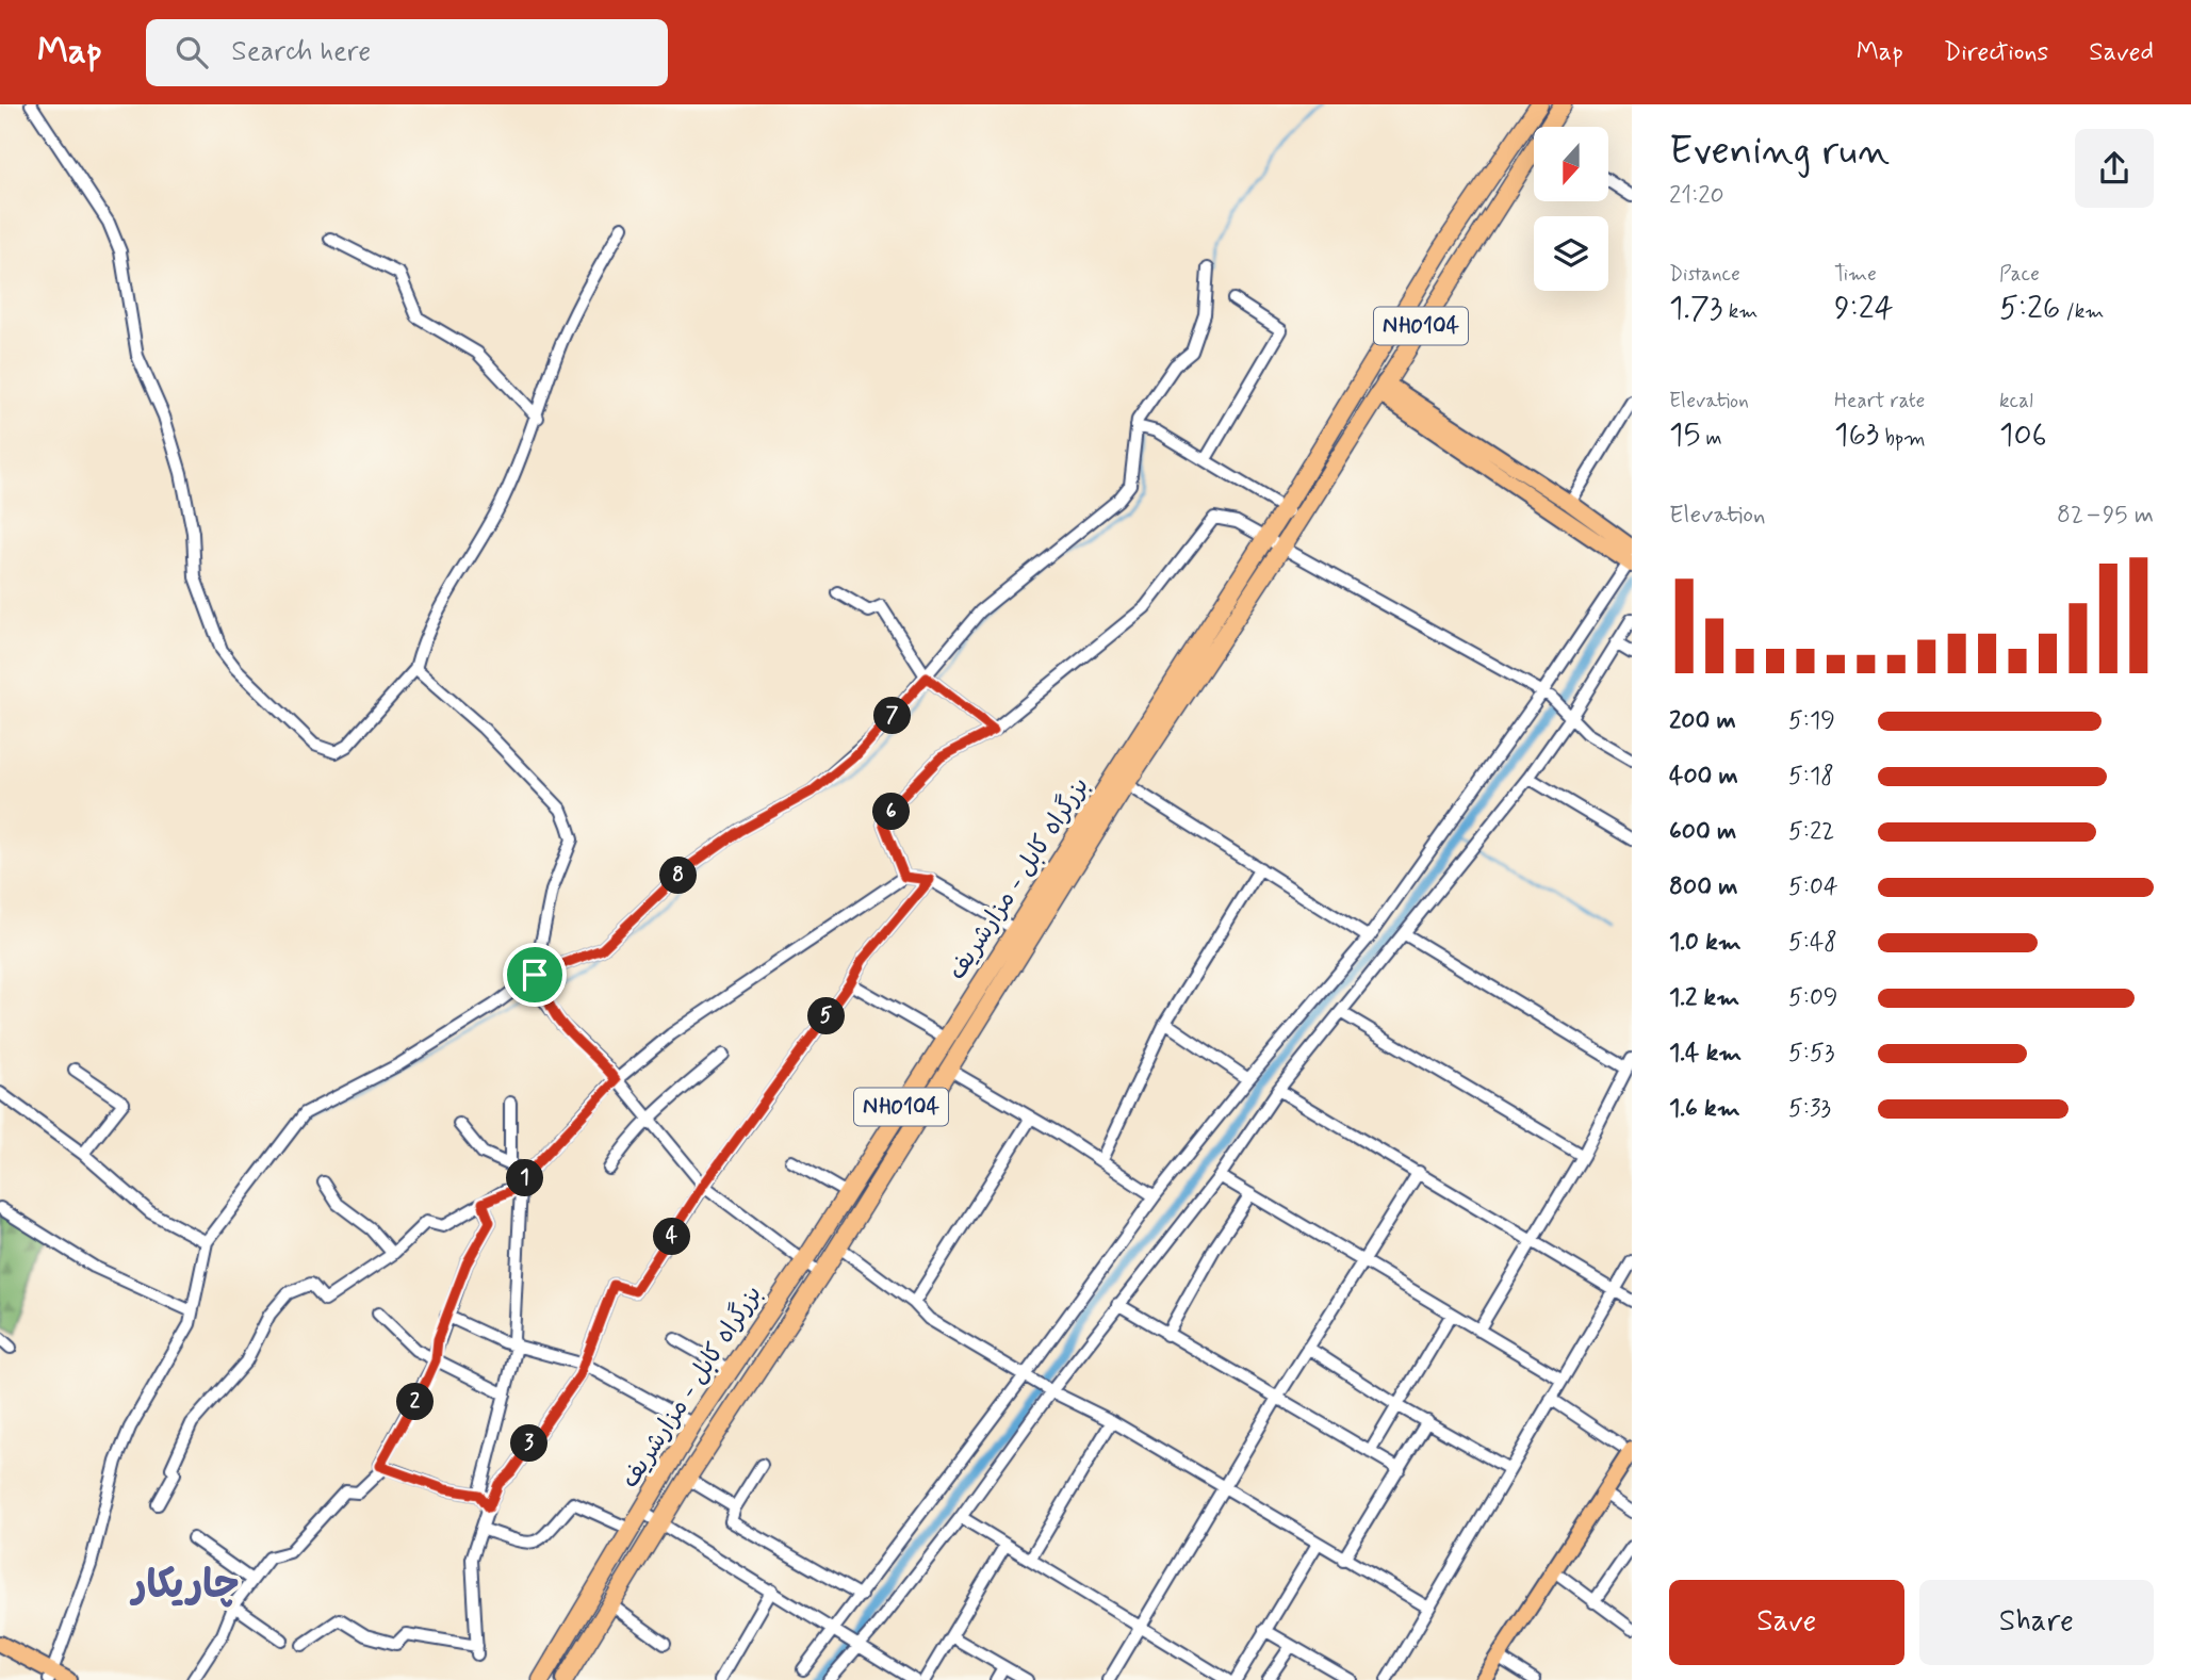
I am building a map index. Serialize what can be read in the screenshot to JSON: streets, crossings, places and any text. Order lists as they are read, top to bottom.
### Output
{
  "streets": {
    "highway": ["NH0104", "بزرگراه کابل - مزارشریف"]
  },
  "districts": ["چاریکار"],
  "north": "bottom",
  "page": {
    "header": "Map",
    "search": "Search here",
    "nav": ["Map", "Directions", "Saved"],
    "heading": ["Evening run", "21:20"],
    "stats": [
      ["Distance", "1.73 km"],
      ["Time", "9:24"],
      ["Pace", "5:26 /km"],
      ["Elevation", "15 m"],
      ["Heart rate", "163 bpm"],
      ["kcal", "106"]
    ],
    "chart": ["Elevation", "82–95 m"],
    "list": [
      {
        "name": "200 m",
        "note": "5:19"
      },
      {
        "name": "400 m",
        "note": "5:18"
      },
      {
        "name": "600 m",
        "note": "5:22"
      },
      {
        "name": "800 m",
        "note": "5:04"
      },
      {
        "name": "1.0 km",
        "note": "5:48"
      },
      {
        "name": "1.2 km",
        "note": "5:09"
      },
      {
        "name": "1.4 km",
        "note": "5:53"
      },
      {
        "name": "1.6 km",
        "note": "5:33"
      }
    ],
    "pins": [
      "7",
      "6",
      "8",
      "5",
      "1",
      "4",
      "2",
      "3"
    ],
    "buttons": ["Save", "Share"]
  }
}
